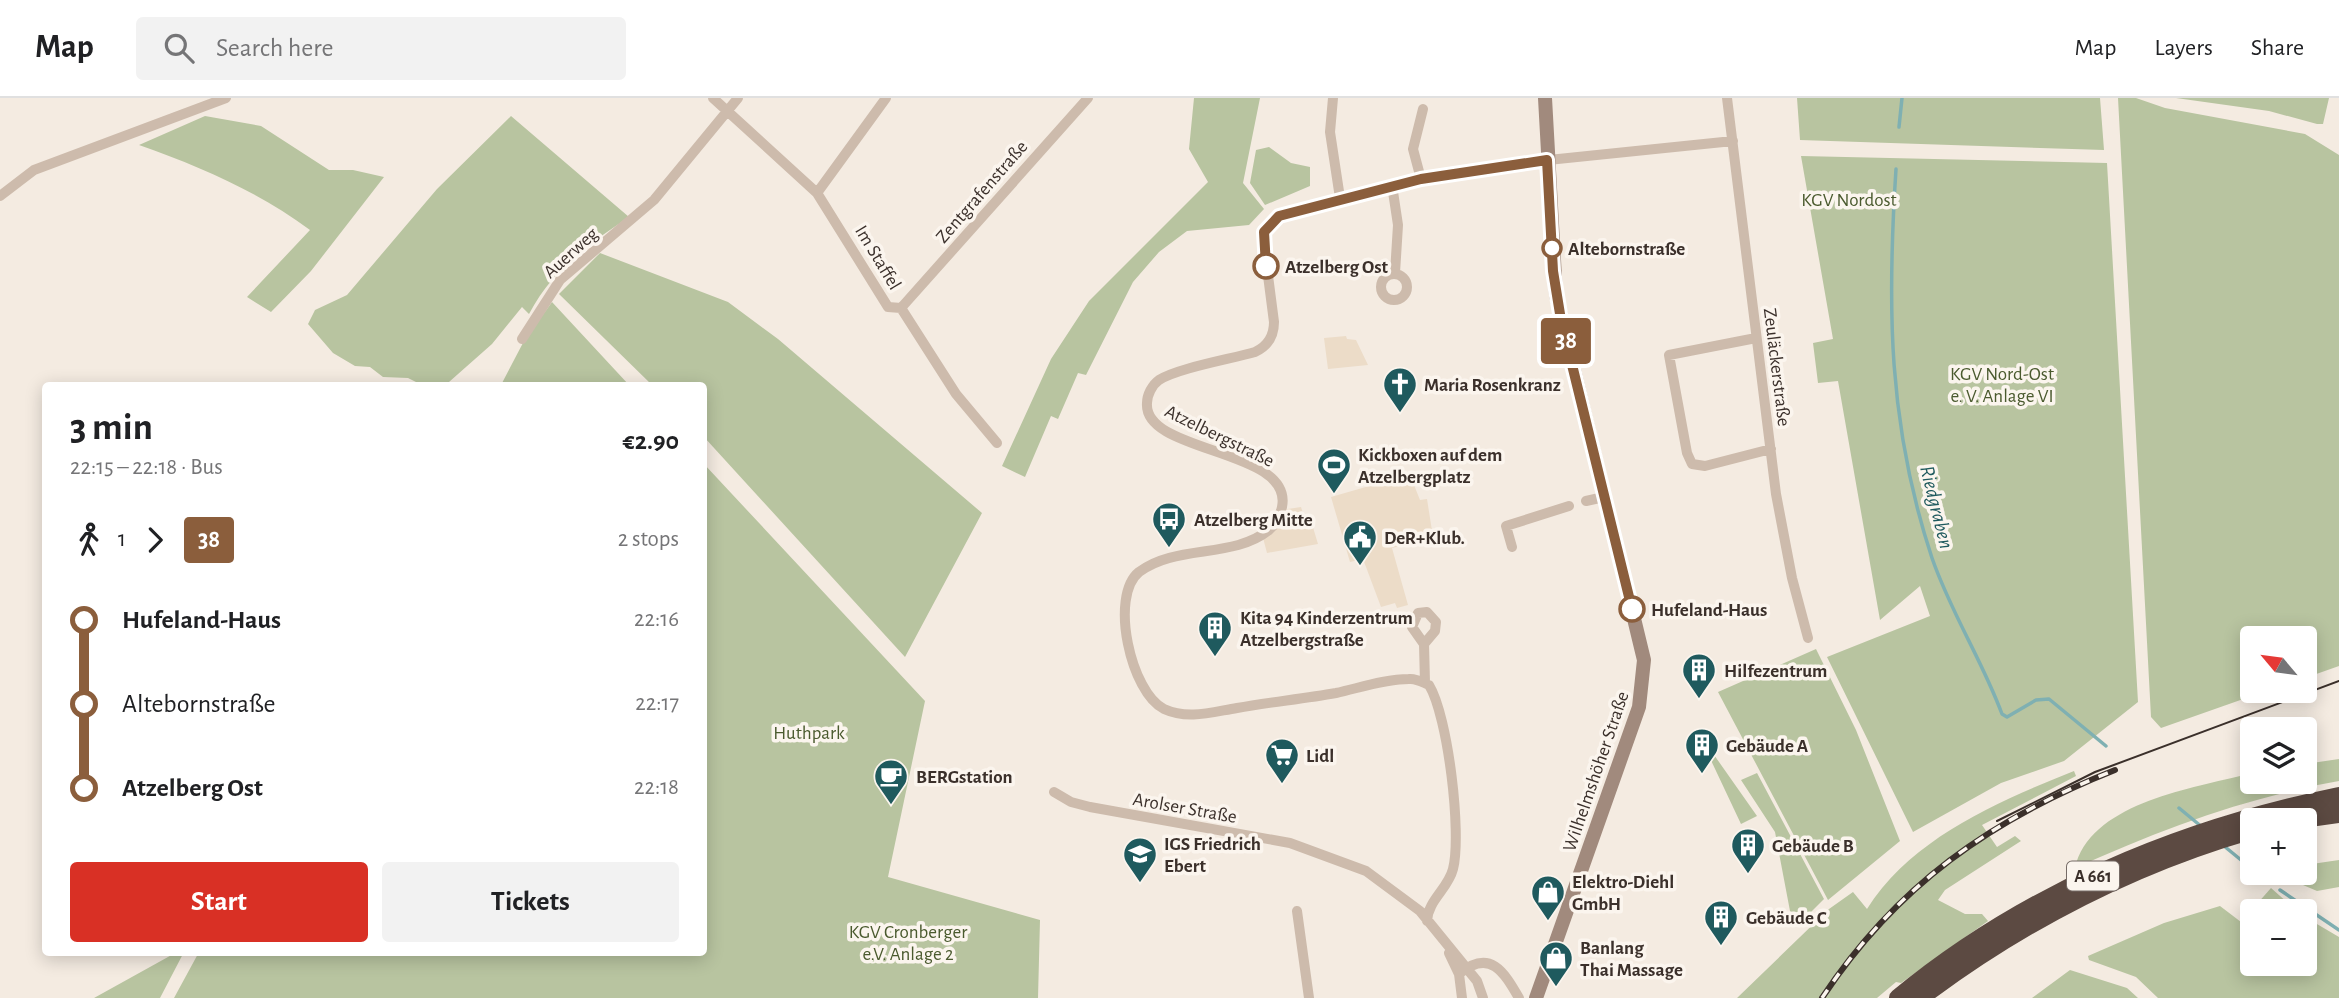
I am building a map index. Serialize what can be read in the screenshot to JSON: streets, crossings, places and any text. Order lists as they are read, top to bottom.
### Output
{
  "streets": {
    "highway": ["A 661"],
    "main road": ["Wilhelmshöher Straße"],
    "street": [
      "Zentgrafenstraße",
      "Auerweg",
      "Im Staffel",
      "Zeuläckerstraße",
      "Atzelbergstraße",
      "Arolser Straße"
    ]
  },
  "crossings": [
    ["Zentgrafenstraße", "Im Staffel"],
    ["Auerweg", "Im Staffel"],
    ["Atzelbergstraße", "Wilhelmshöher Straße"]
  ],
  "water": ["Riedgraben"],
  "parks": [
    "KGV Nordost",
    "KGV Nord-Ost e. V. Anlage VI",
    "Huthpark",
    "KGV Cronberger e.V. Anlage 2"
  ],
  "places": {
    "other": ["Altebornstraße", "Atzelberg Ost", "Hufeland-Haus"],
    "church": ["Maria Rosenkranz"],
    "sports": ["Kickboxen auf dem Atzelbergplatz"],
    "bus stop": ["Atzelberg Mitte"],
    "public building": ["DeR+Klub."],
    "building": [
      "Kita 94 Kinderzentrum Atzelbergstraße",
      "Hilfezentrum",
      "Gebäude A",
      "Gebäude B",
      "Gebäude C"
    ],
    "supermarket": ["Lidl"],
    "cafe": ["BERGstation"],
    "school or university": ["IGS Friedrich Ebert"],
    "shop": ["Elektro-Diehl GmbH", "Banlang Thai Massage"]
  },
  "lines": ["bus line 38"],
  "north": "top left",
  "page": {
    "header": "Map",
    "search": "Search here",
    "nav": ["Map", "Layers", "Share"],
    "on_map": "38",
    "heading": ["3 min", "22:15 – 22:18 · Bus", "€2.90"],
    "legs": ["1", "38", "2 stops"],
    "list": [
      {
        "name": "Hufeland-Haus",
        "value": "22:16"
      },
      {
        "name": "Altebornstraße",
        "value": "22:17"
      },
      {
        "name": "Atzelberg Ost",
        "value": "22:18"
      }
    ],
    "map_buttons": ["+", "−"],
    "buttons": ["Start", "Tickets"]
  }
}
